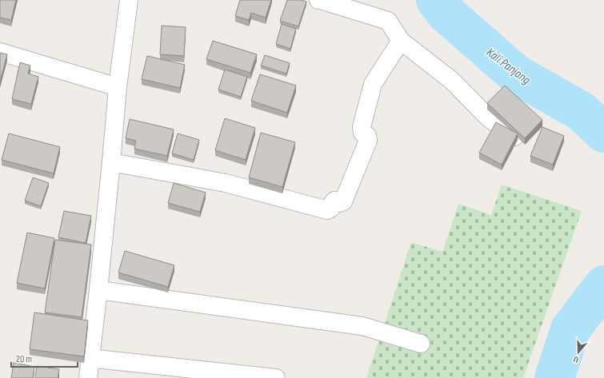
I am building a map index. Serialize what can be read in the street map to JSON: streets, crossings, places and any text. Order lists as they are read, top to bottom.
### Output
{
  "water": ["Kali Panjang"],
  "scale_bar": "20 m",
  "north": "bottom"
}
